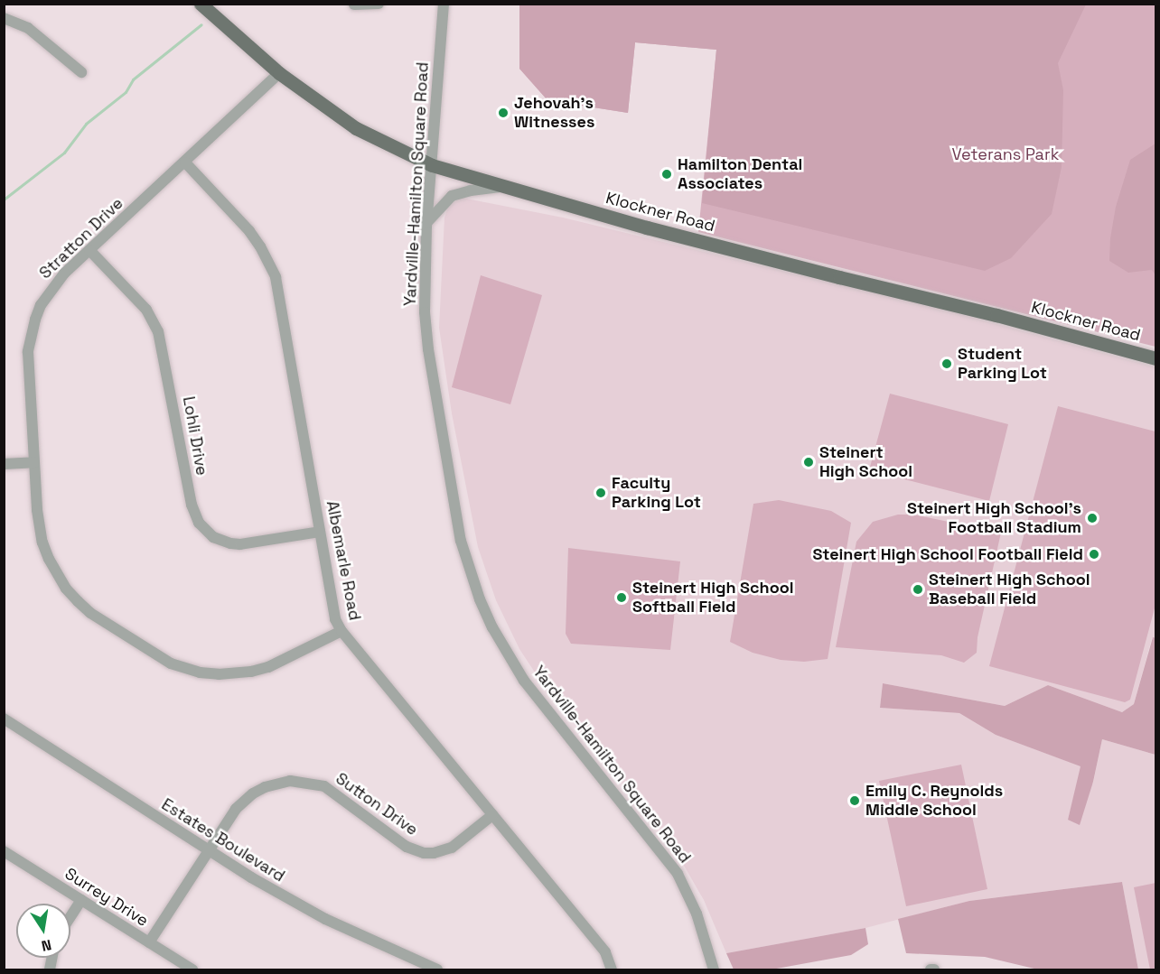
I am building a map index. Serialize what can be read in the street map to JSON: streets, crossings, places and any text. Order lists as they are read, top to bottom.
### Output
{
  "streets": {
    "main road": ["Klockner Road"],
    "street": [
      "Yardville-Hamilton Square Road",
      "Stratton Drive",
      "Lohli Drive",
      "Albemarle Road",
      "Sutton Drive",
      "Estates Boulevard",
      "Surrey Drive"
    ]
  },
  "crossings": [
    ["Yardville-Hamilton Square Road", "Klockner Road"],
    ["Klockner Road", "Stratton Drive"],
    ["Stratton Drive", "Lohli Drive"],
    ["Stratton Drive", "Albemarle Road"],
    ["Lohli Drive", "Albemarle Road"],
    ["Albemarle Road", "Sutton Drive"],
    ["Sutton Drive", "Estates Boulevard"],
    ["Sutton Drive", "Surrey Drive"]
  ],
  "parks": ["Veterans Park"],
  "places": [
    "Jehovah's Witnesses",
    "Hamilton Dental Associates",
    "Student Parking Lot",
    "Steinert High School",
    "Faculty Parking Lot",
    "Steinert High School's Football Stadium",
    "Steinert High School Football Field",
    "Steinert High School Baseball Field",
    "Steinert High School Softball Field",
    "Emily C. Reynolds Middle School"
  ],
  "north": "bottom"
}
